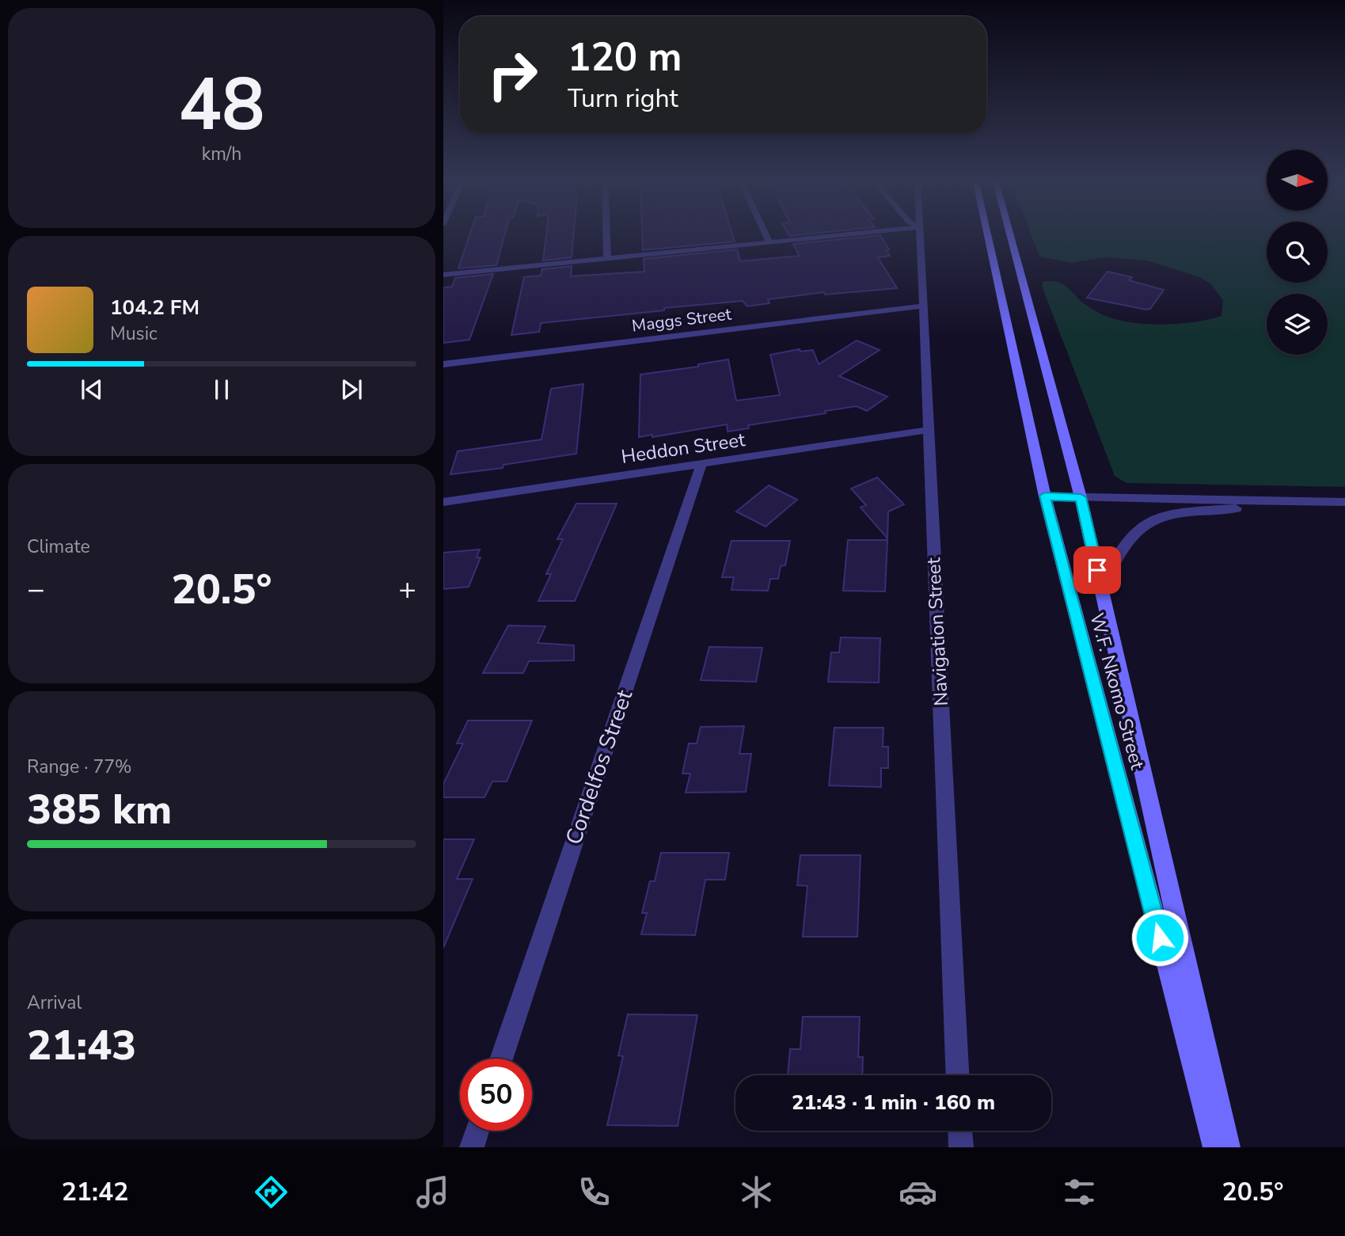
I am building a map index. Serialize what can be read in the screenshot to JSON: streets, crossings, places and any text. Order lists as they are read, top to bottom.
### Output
{
  "streets": {
    "main road": ["W.F. Nkomo Street"],
    "street": [
      "Maggs Street",
      "Heddon Street",
      "Navigation Street",
      "Cordelfos Street"
    ]
  },
  "crossings": [
    ["Maggs Street", "Navigation Street"],
    ["Heddon Street", "Navigation Street"],
    ["Heddon Street", "Cordelfos Street"]
  ],
  "north": "right",
  "page": {
    "tile": [
      ["48", "km/h"],
      "Climate",
      ["Range · 77%", "385 km"],
      ["Arrival", "21:43"]
    ],
    "turn": ["120 m", "Turn right"],
    "song": ["104.2 FM", "Music"],
    "heat": ["−", "20.5°", "+"],
    "limit": "50",
    "trip": "21:43 · 1 min · 160 m",
    "tabs": ["21:42", "20.5°"]
  }
}
